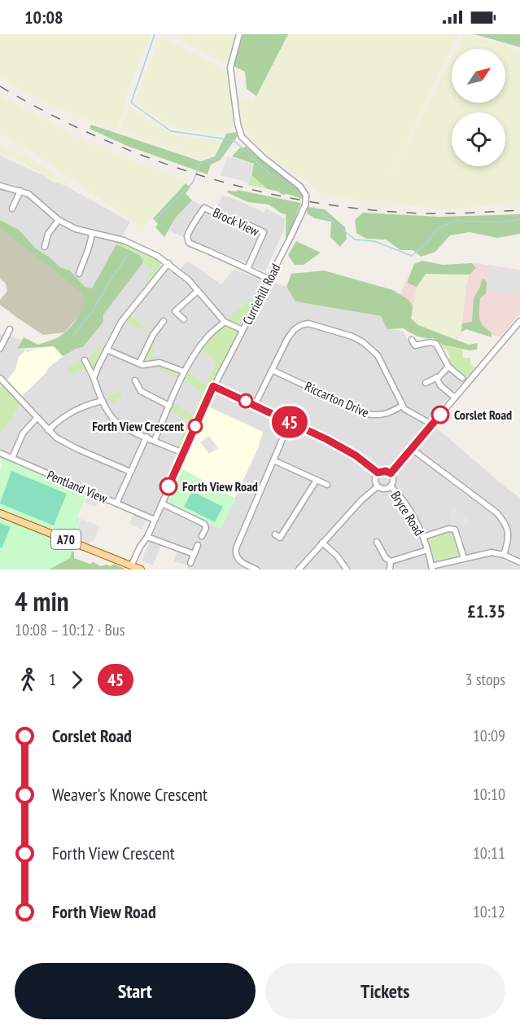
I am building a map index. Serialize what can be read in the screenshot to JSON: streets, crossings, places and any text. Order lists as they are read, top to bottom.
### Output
{
  "streets": {
    "main road": ["A70"],
    "street": [
      "Brock View",
      "Curriehill Road",
      "Riccarton Drive",
      "Pentland View",
      "Bryce Road"
    ]
  },
  "crossings": [
    ["Curriehill Road", "Pentland View"],
    ["Curriehill Road", "A70"]
  ],
  "places": ["Corslet Road", "Forth View Crescent", "Forth View Road"],
  "lines": ["bus line 45"],
  "north": "top right",
  "page": {
    "status": "10:08",
    "on_map": "45",
    "heading": ["4 min", "10:08 – 10:12 · Bus", "£1.35"],
    "legs": ["1", "45", "3 stops"],
    "list": [
      {
        "name": "Corslet Road",
        "value": "10:09"
      },
      {
        "name": "Weaver's Knowe Crescent",
        "value": "10:10"
      },
      {
        "name": "Forth View Crescent",
        "value": "10:11"
      },
      {
        "name": "Forth View Road",
        "value": "10:12"
      }
    ],
    "buttons": ["Start", "Tickets"]
  }
}
